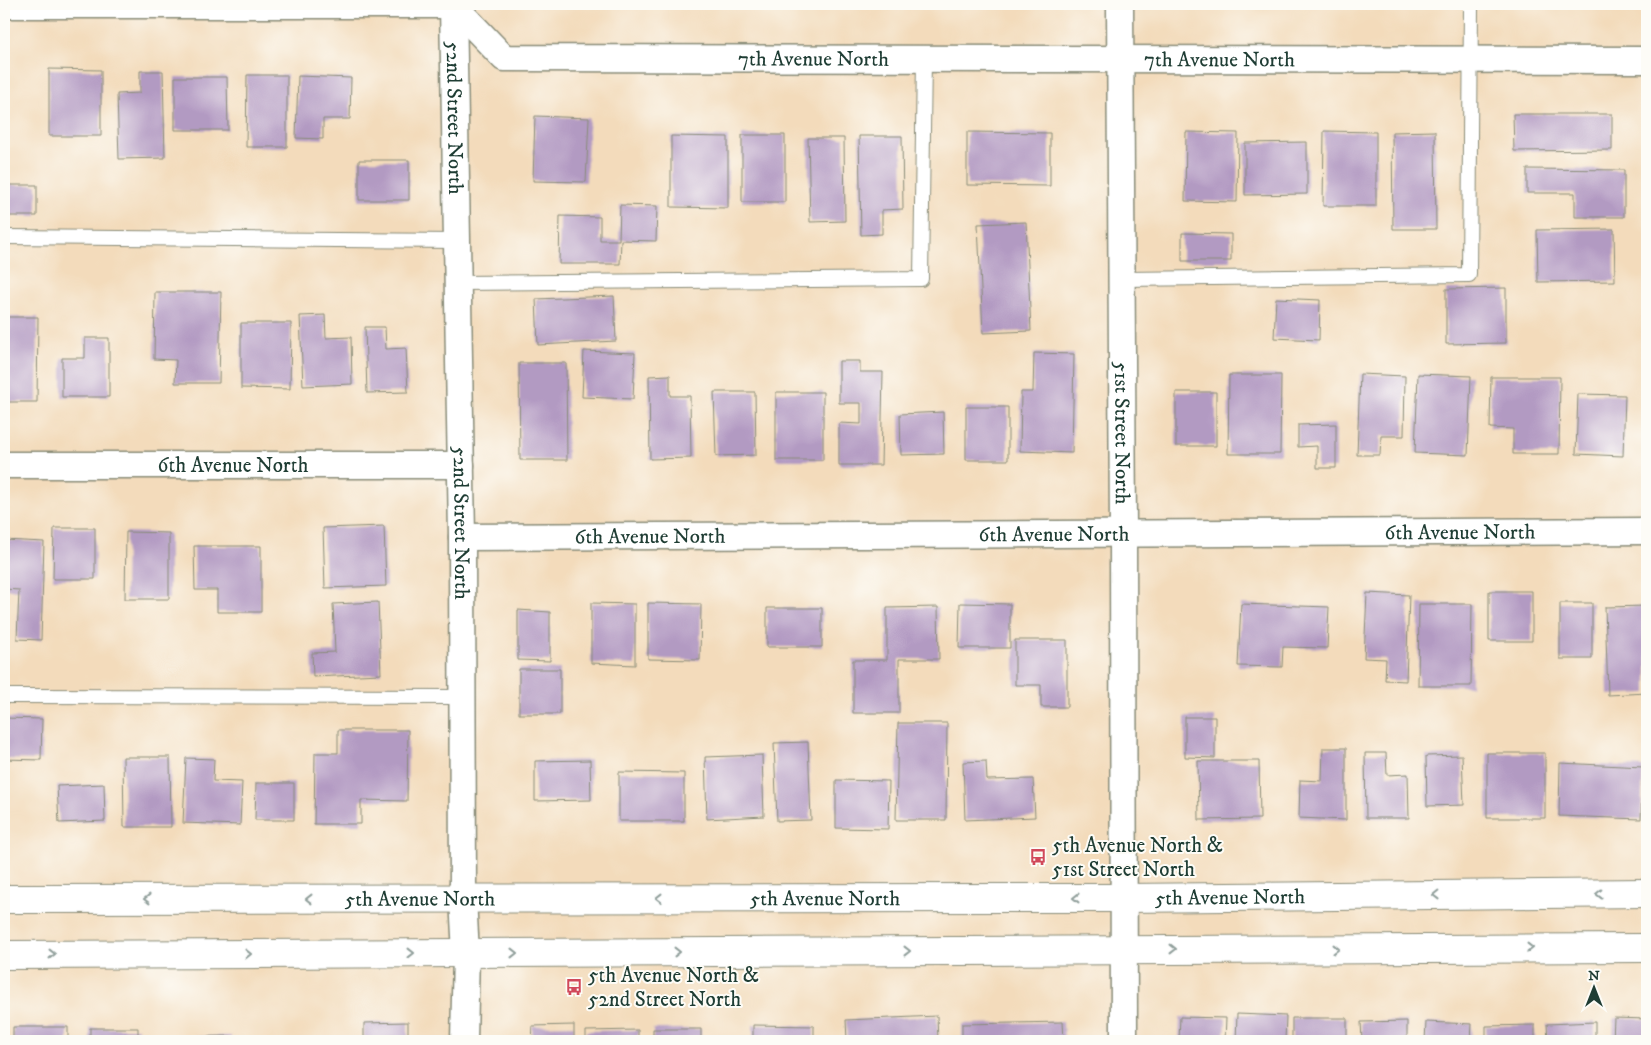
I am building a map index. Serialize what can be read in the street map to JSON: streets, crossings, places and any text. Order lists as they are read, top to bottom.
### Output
{
  "streets": {
    "main road": ["5th Avenue North"],
    "street": [
      "7th Avenue North",
      "52nd Street North",
      "51st Street North",
      "6th Avenue North"
    ]
  },
  "crossings": [
    ["7th Avenue North", "52nd Street North"],
    ["7th Avenue North", "51st Street North"],
    ["52nd Street North", "6th Avenue North"],
    ["52nd Street North", "5th Avenue North"],
    ["51st Street North", "6th Avenue North"],
    ["51st Street North", "5th Avenue North"]
  ],
  "places": {
    "bus stop": ["5th Avenue North & 51st Street North", "5th Avenue North & 52nd Street North"]
  },
  "north": "top"
}
